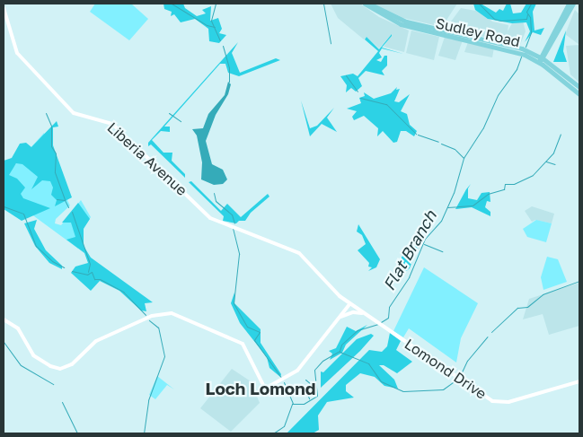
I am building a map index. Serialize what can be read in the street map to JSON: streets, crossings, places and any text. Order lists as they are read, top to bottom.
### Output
{
  "streets": {
    "main road": ["Sudley Road", "Liberia Avenue", "Lomond Drive"]
  },
  "crossings": [
    ["Liberia Avenue", "Lomond Drive"]
  ],
  "districts": ["Loch Lomond"],
  "water": ["Flat Branch"]
}
